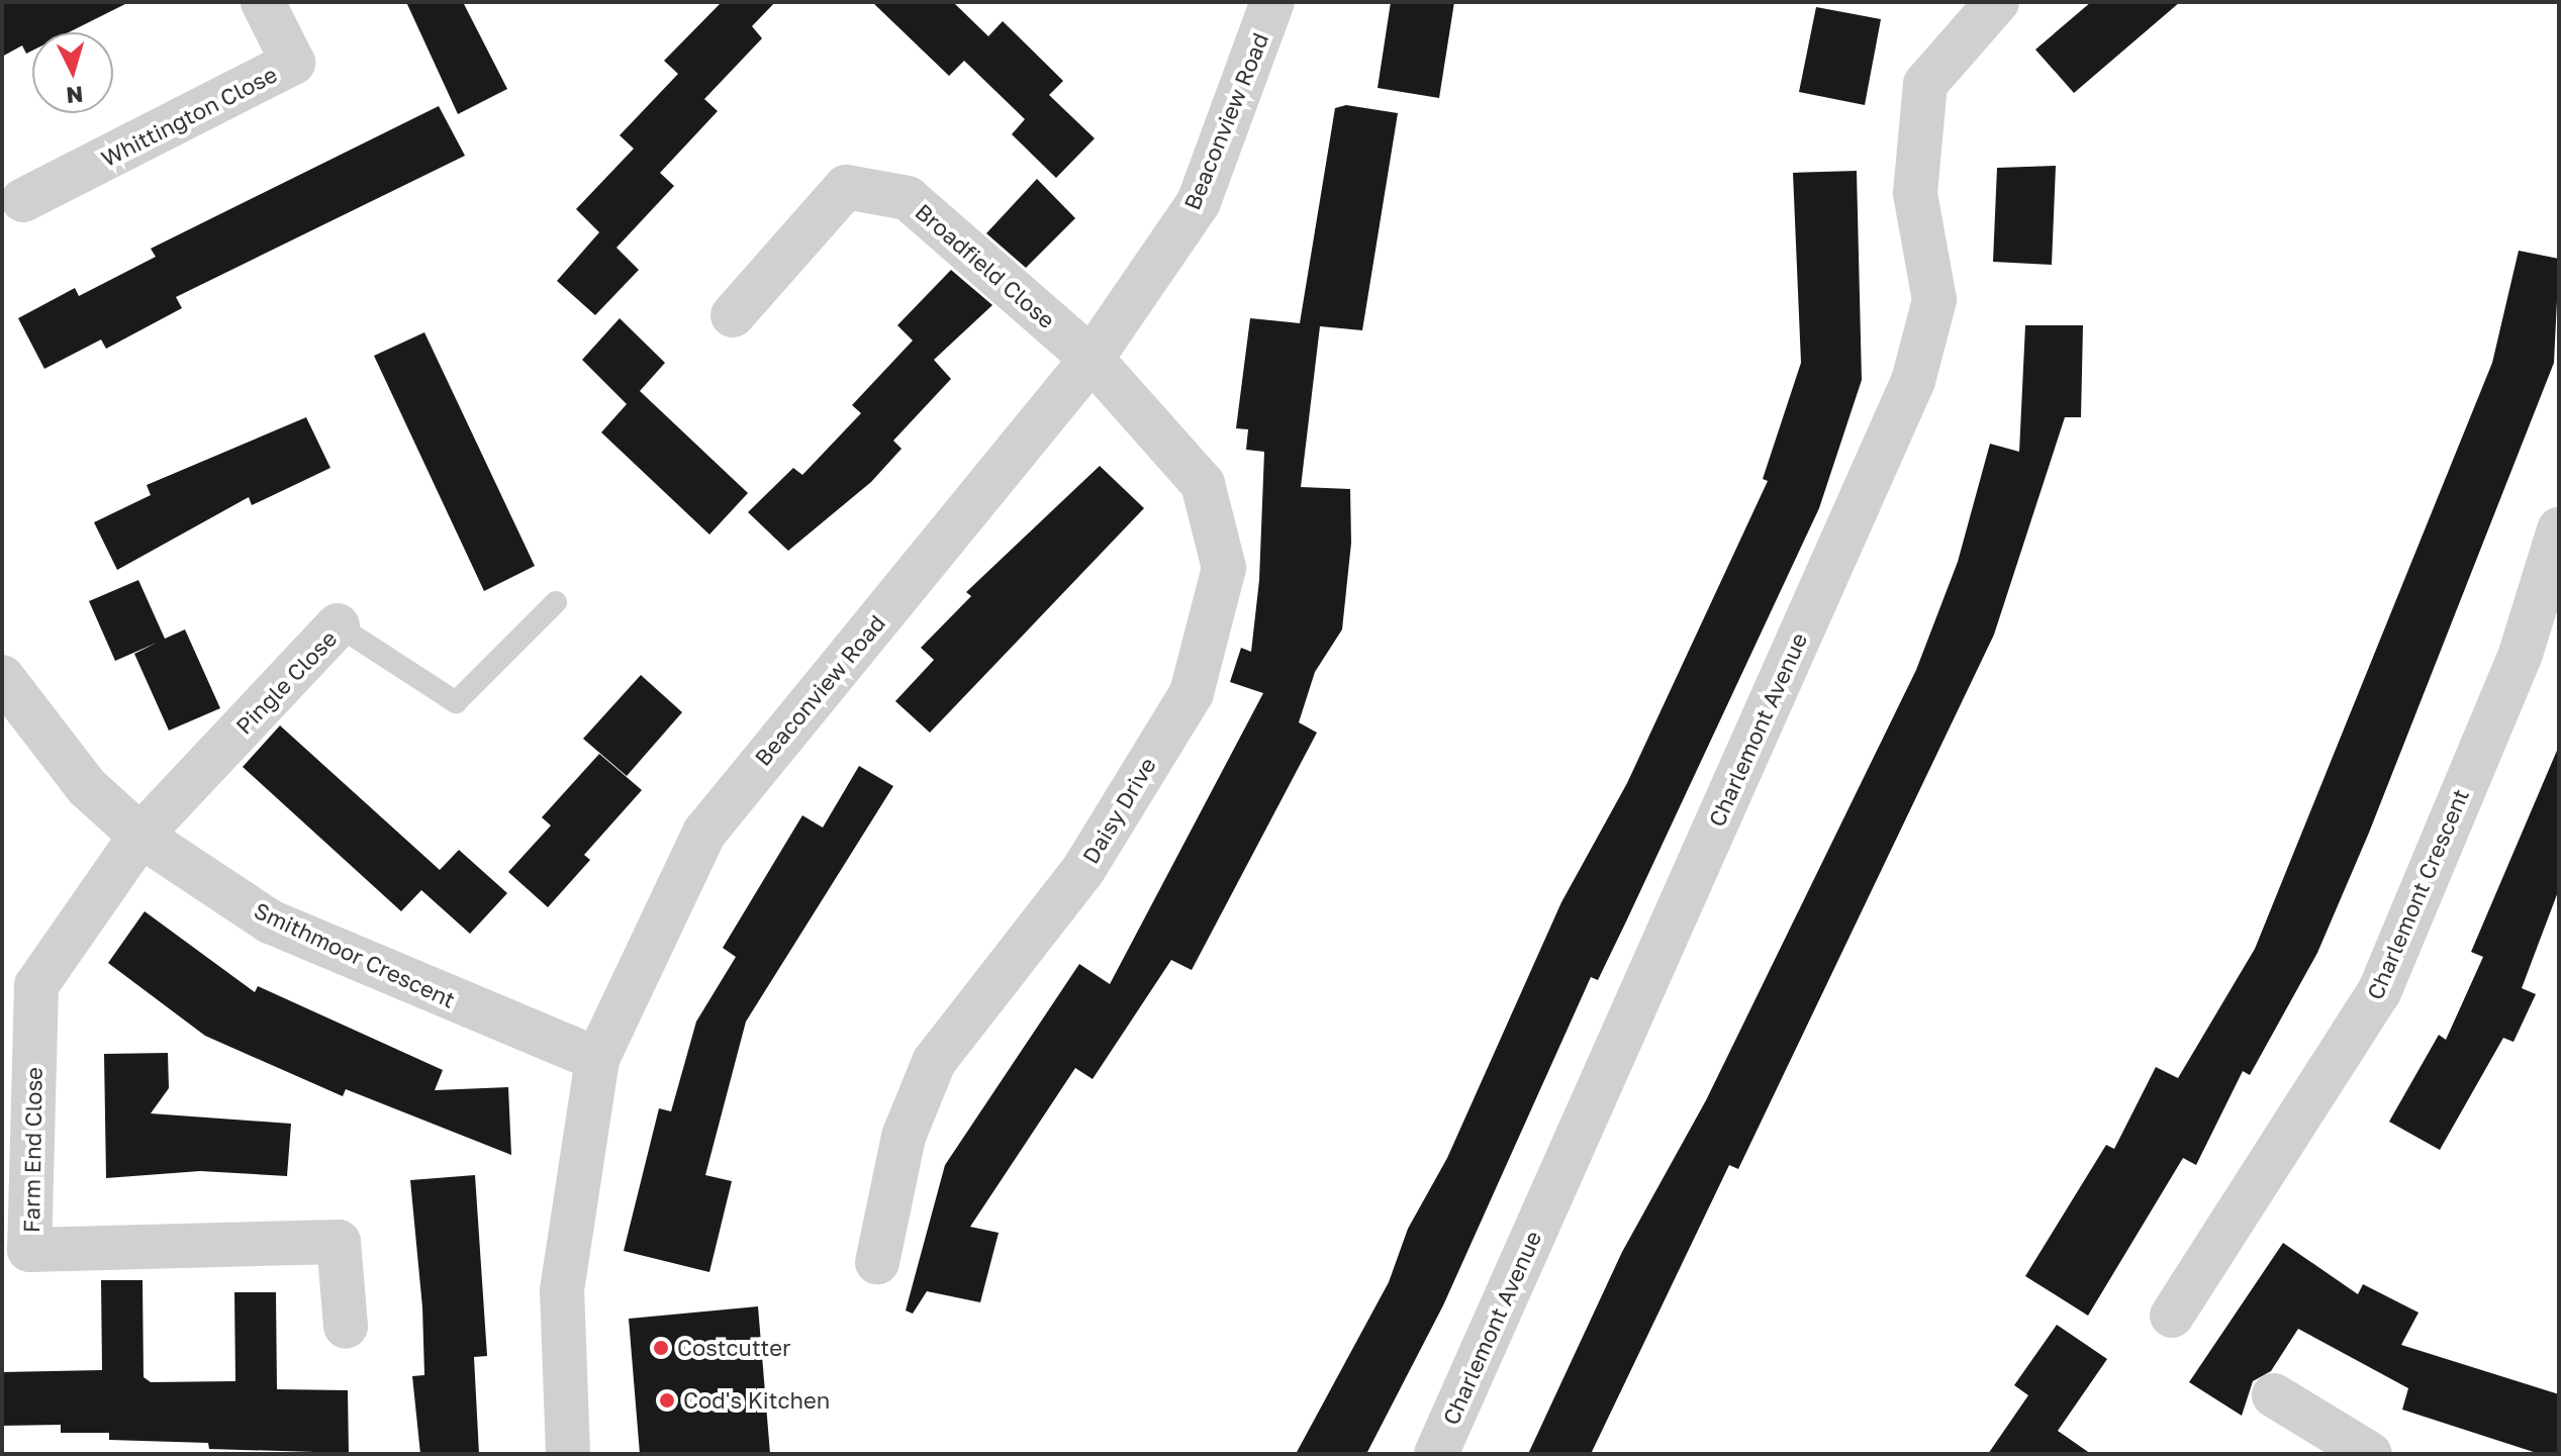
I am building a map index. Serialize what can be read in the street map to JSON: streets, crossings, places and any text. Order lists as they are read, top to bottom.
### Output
{
  "streets": {
    "street": [
      "Whittington Close",
      "Beaconview Road",
      "Broadfield Close",
      "Pingle Close",
      "Charlemont Avenue",
      "Daisy Drive",
      "Charlemont Crescent",
      "Smithmoor Crescent",
      "Farm End Close"
    ]
  },
  "crossings": [
    ["Beaconview Road", "Broadfield Close"],
    ["Beaconview Road", "Daisy Drive"],
    ["Beaconview Road", "Smithmoor Crescent"],
    ["Broadfield Close", "Daisy Drive"],
    ["Pingle Close", "Smithmoor Crescent"],
    ["Pingle Close", "Farm End Close"],
    ["Smithmoor Crescent", "Farm End Close"]
  ],
  "places": ["Costcutter", "Cod's Kitchen"],
  "north": "bottom"
}
